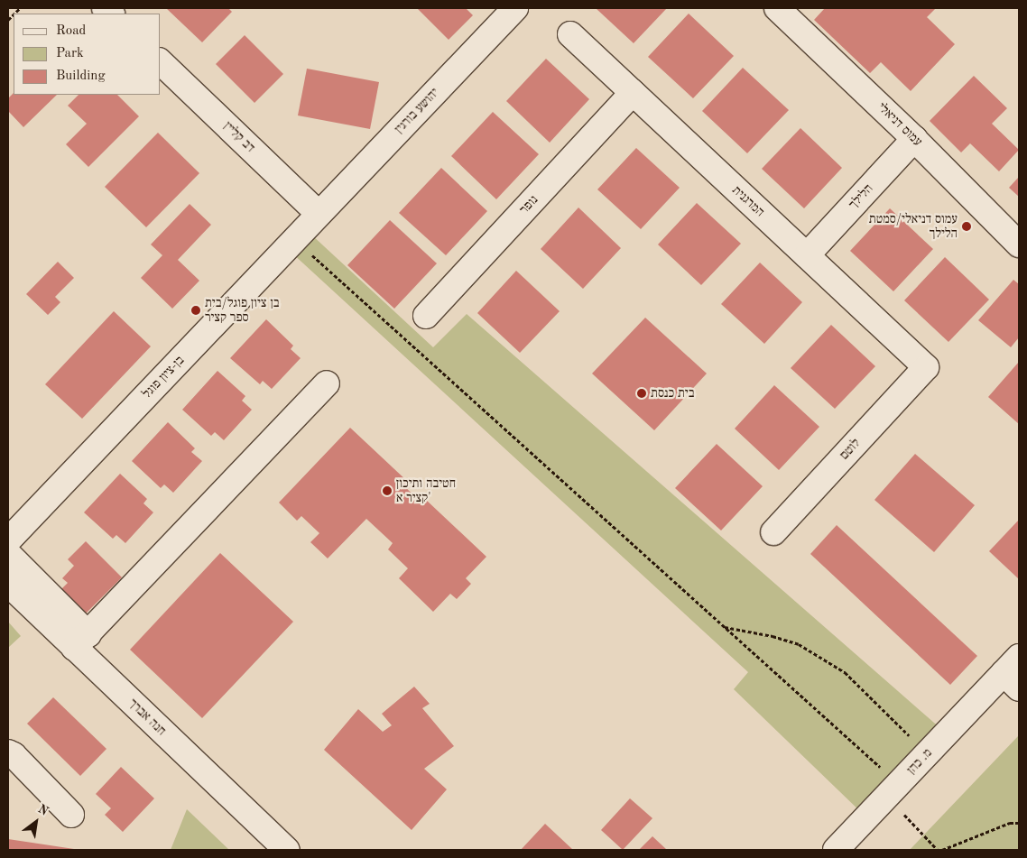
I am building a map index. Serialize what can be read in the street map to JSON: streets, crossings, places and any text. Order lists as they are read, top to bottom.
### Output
{
  "streets": {
    "street": [
      "יהושע בורגין",
      "עמוס דניאלי",
      "דב קליין",
      "הלילך",
      "המרגנית",
      "נופר",
      "בן-ציון פוגל",
      "לוטם",
      "חנה אברך",
      "מ. כהן"
    ]
  },
  "crossings": [
    ["יהושע בורגין", "דב קליין"],
    ["יהושע בורגין", "בן-ציון פוגל"],
    ["עמוס דניאלי", "הלילך"],
    ["דב קליין", "בן-ציון פוגל"],
    ["הלילך", "המרגנית"],
    ["המרגנית", "נופר"],
    ["המרגנית", "לוטם"]
  ],
  "places": [
    "עמוס דניאלי/סמטת הלילך",
    "בן ציון פוגל/בית ספר קציר",
    "בית כנסת",
    "חטיבה ותיכון קציר א'"
  ],
  "legend": ["Road", "Park", "Building"],
  "north": "top right"
}
